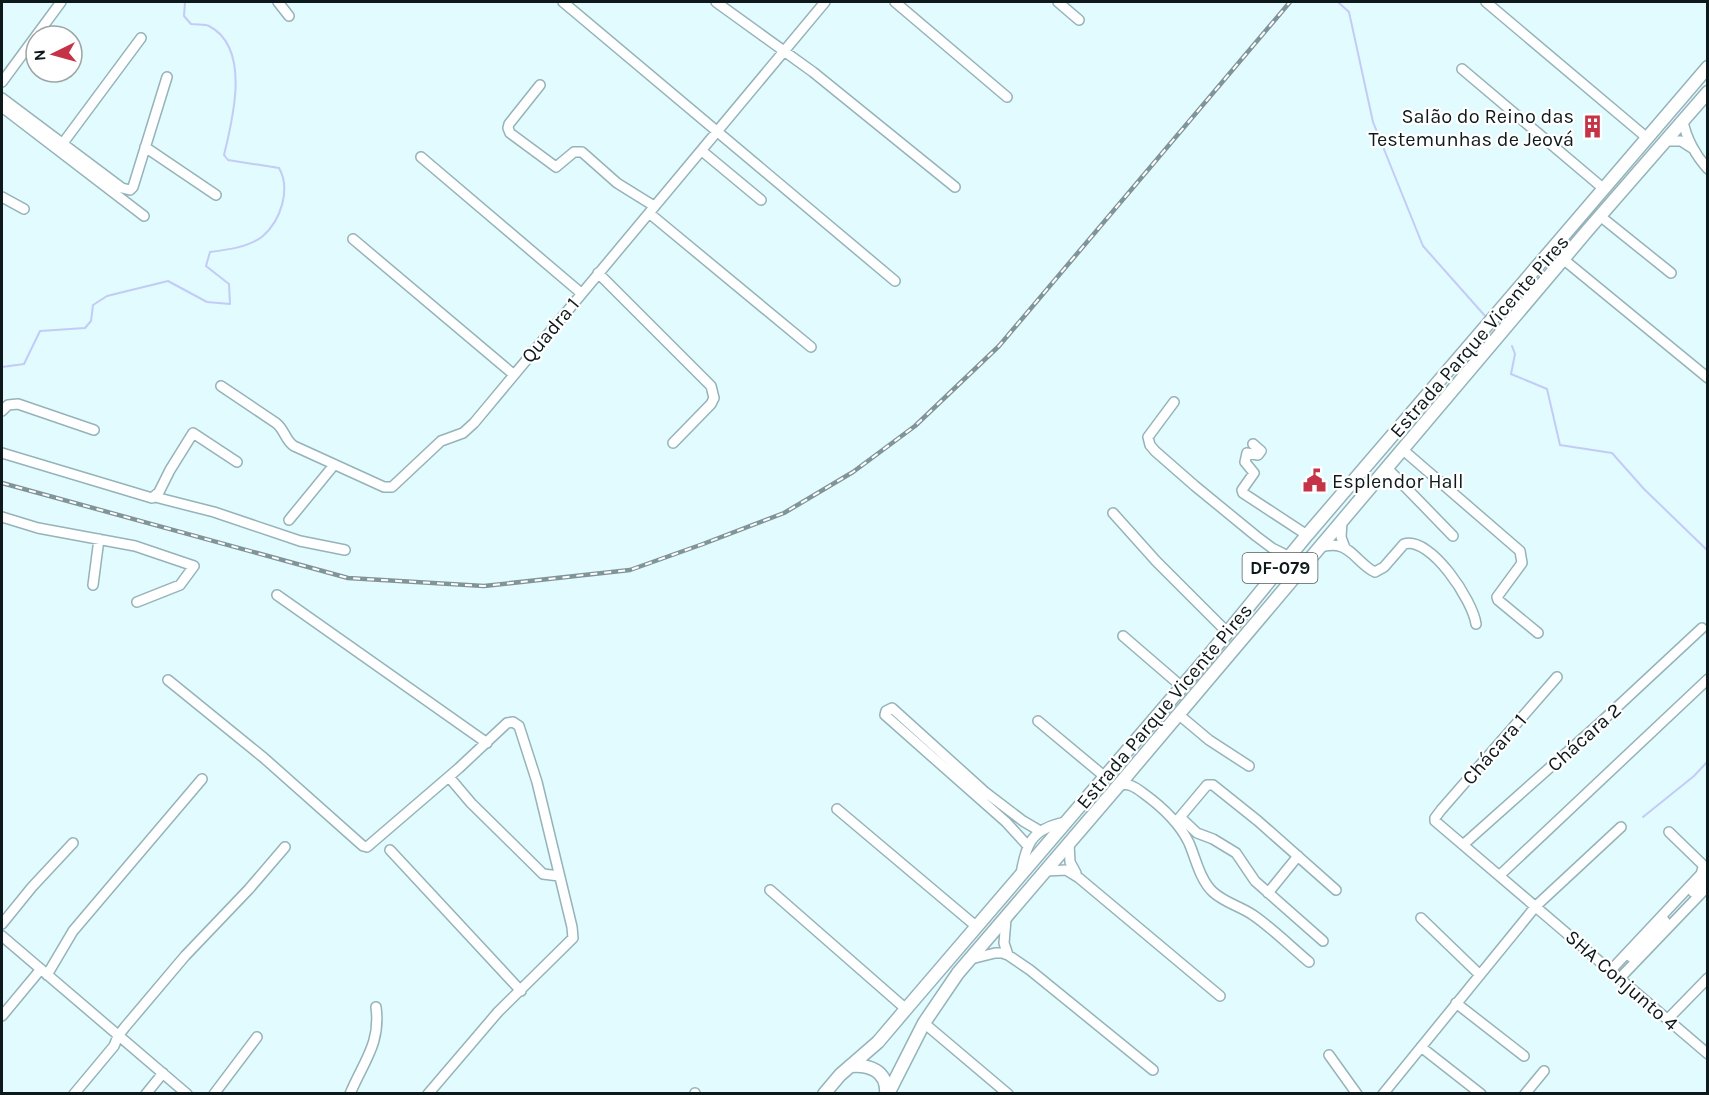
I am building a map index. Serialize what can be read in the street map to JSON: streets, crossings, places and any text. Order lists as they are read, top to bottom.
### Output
{
  "streets": {
    "main road": ["Estrada Parque Vicente Pires", "DF-079"],
    "street": [
      "Quadra 1",
      "Chácara 2",
      "Chácara 1",
      "SHA Conjunto 4"
    ]
  },
  "crossings": [
    ["Estrada Parque Vicente Pires", "DF-079"],
    ["Chácara 2", "SHA Conjunto 4"],
    ["Chácara 1", "SHA Conjunto 4"]
  ],
  "places": {
    "building": ["Salão do Reino das Testemunhas de Jeová"],
    "public building": ["Esplendor Hall"]
  },
  "north": "left"
}
